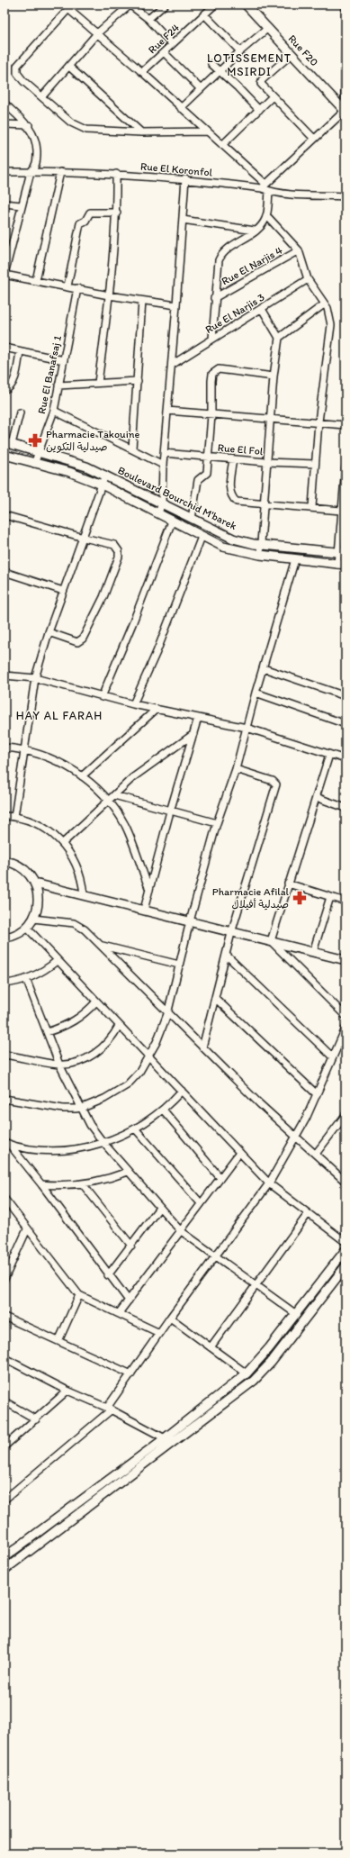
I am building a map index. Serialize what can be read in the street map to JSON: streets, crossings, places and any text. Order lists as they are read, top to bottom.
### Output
{
  "streets": {
    "main road": ["Rue F20", "Boulevard Bourchid M'barek"],
    "street": [
      "Rue F24",
      "Rue El Koronfol",
      "Rue El Narjis 4",
      "Rue El Narjis 3",
      "Rue El Banafsaj 1",
      "Rue El Fol"
    ]
  },
  "crossings": [
    ["Rue El Narjis 4", "Rue El Narjis 3"],
    ["Rue El Banafsaj 1", "Boulevard Bourchid M'barek"]
  ],
  "districts": ["LOTISSEMENT MSIRDI", "HAY AL FARAH"],
  "places": {
    "pharmacy": ["Pharmacie Takouine صيدلية التكوين", "Pharmacie Afilal صيدلية أفيلال"]
  }
}
